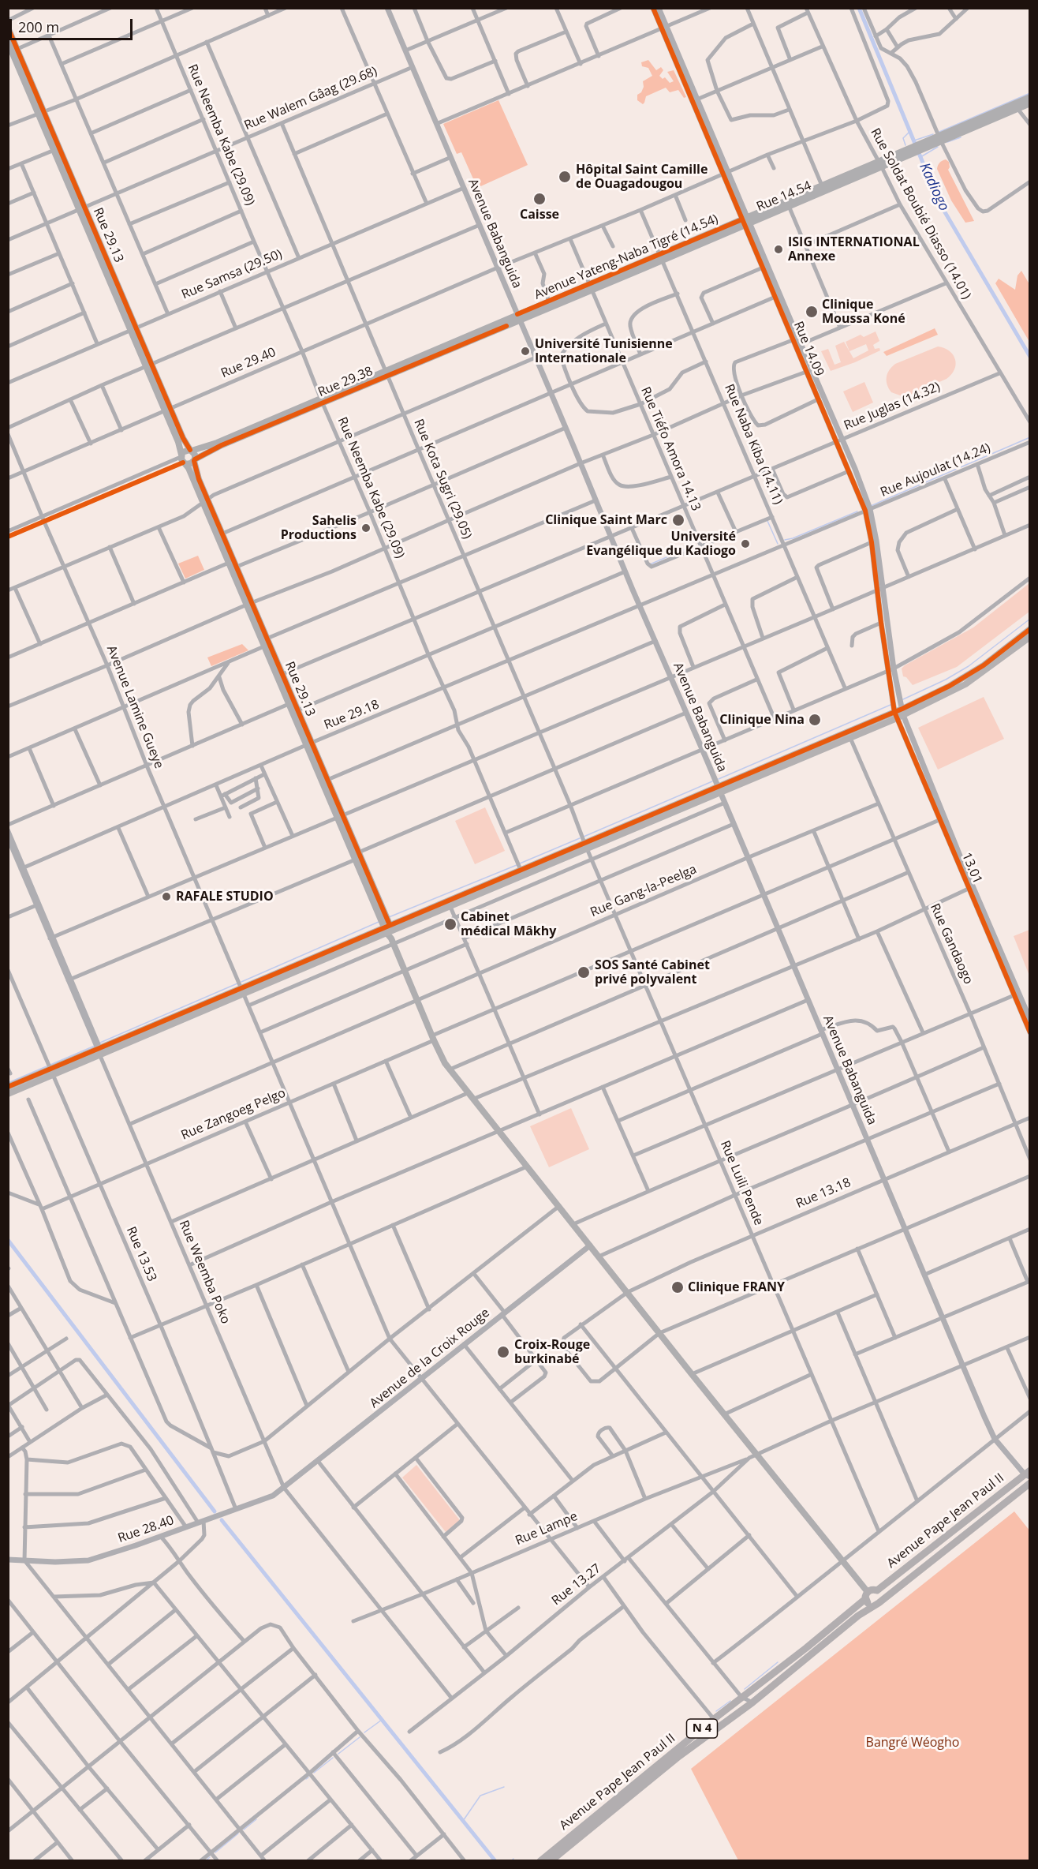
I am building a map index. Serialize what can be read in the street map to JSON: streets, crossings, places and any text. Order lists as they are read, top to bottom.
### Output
{
  "streets": {
    "highway": ["Avenue Pape Jean Paul II", "N 4"],
    "main road": [
      "Rue 14.54",
      "Rue 29.13",
      "Avenue Yateng-Naba Tigré (14.54)",
      "Rue 29.38"
    ],
    "street": [
      "Rue Walem Gâag (29.68)",
      "Rue Neemba Kabe (29.09)",
      "Rue Soldat Boubié Diasso (14.01)",
      "Avenue Babanguida",
      "Rue Samsa (29.50)",
      "Rue 14.09",
      "Rue 29.40",
      "Rue Juglas (14.32)",
      "Rue Naba Kiba (14.11)",
      "Rue Tiéfo Amora 14.13",
      "Rue Aujoulat (14.24)",
      "Rue Kota Sugri (29.05)",
      "Avenue Lamine Gueye",
      "Rue 29.18",
      "13.01",
      "Rue Gang-la-Peelga",
      "Rue Gandaogo",
      "Rue Zangoeg Pelgo",
      "Rue Luili Pende",
      "Rue 13.18",
      "Rue 13.53",
      "Rue Weemba Poko",
      "Avenue de la Croix Rouge",
      "Rue Lampe",
      "Rue 28.40",
      "Rue 13.27"
    ]
  },
  "crossings": [
    ["Rue Walem Gâag (29.68)", "Rue Neemba Kabe (29.09)"],
    ["Rue Walem Gâag (29.68)", "Avenue Babanguida"],
    ["Rue Walem Gâag (29.68)", "Rue 29.13"],
    ["Rue Walem Gâag (29.68)", "Rue Kota Sugri (29.05)"],
    ["Rue Neemba Kabe (29.09)", "Rue Samsa (29.50)"],
    ["Rue Neemba Kabe (29.09)", "Rue 29.40"],
    ["Rue Neemba Kabe (29.09)", "Rue 29.38"],
    ["Rue Neemba Kabe (29.09)", "Rue Juglas (14.32)"],
    ["Rue Neemba Kabe (29.09)", "Rue 29.18"],
    ["Rue 14.54", "Rue Soldat Boubié Diasso (14.01)"],
    ["Rue 14.54", "Avenue Yateng-Naba Tigré (14.54)"],
    ["Rue 14.54", "Rue 14.09"],
    ["Rue 14.54", "Rue Naba Kiba (14.11)"],
    ["Rue Soldat Boubié Diasso (14.01)", "Rue 29.40"],
    ["Rue Soldat Boubié Diasso (14.01)", "Rue Juglas (14.32)"],
    ["Avenue Babanguida", "Avenue Yateng-Naba Tigré (14.54)"],
    ["Avenue Babanguida", "Rue Samsa (29.50)"],
    ["Avenue Babanguida", "Rue 29.40"],
    ["Avenue Babanguida", "Rue 29.38"],
    ["Avenue Babanguida", "Rue Juglas (14.32)"],
    ["Avenue Babanguida", "Rue Aujoulat (14.24)"],
    ["Avenue Babanguida", "Rue 29.18"],
    ["Avenue Babanguida", "Rue Gang-la-Peelga"],
    ["Avenue Babanguida", "Rue Zangoeg Pelgo"],
    ["Avenue Babanguida", "Rue 13.18"],
    ["Avenue Babanguida", "Avenue Pape Jean Paul II"],
    ["Avenue Babanguida", "Rue 13.27"],
    ["Rue 29.13", "Rue Samsa (29.50)"],
    ["Rue 29.13", "Rue 29.40"],
    ["Rue 29.13", "Rue 29.38"],
    ["Rue 29.13", "Rue Juglas (14.32)"],
    ["Rue 29.13", "Rue 29.18"],
    ["Avenue Yateng-Naba Tigré (14.54)", "Rue 29.38"],
    ["Avenue Yateng-Naba Tigré (14.54)", "Rue Naba Kiba (14.11)"],
    ["Avenue Yateng-Naba Tigré (14.54)", "Rue Tiéfo Amora 14.13"],
    ["Rue Samsa (29.50)", "Rue Kota Sugri (29.05)"],
    ["Rue 14.09", "Rue 29.40"],
    ["Rue 14.09", "Rue Juglas (14.32)"],
    ["Rue 14.09", "Rue Aujoulat (14.24)"],
    ["Rue 14.09", "13.01"],
    ["Rue 29.40", "Rue Naba Kiba (14.11)"],
    ["Rue 29.40", "Rue Tiéfo Amora 14.13"],
    ["Rue 29.40", "Rue Kota Sugri (29.05)"],
    ["Rue 29.40", "Avenue Lamine Gueye"],
    ["Rue 29.38", "Rue Kota Sugri (29.05)"],
    ["Rue Juglas (14.32)", "Rue Naba Kiba (14.11)"],
    ["Rue Juglas (14.32)", "Rue Tiéfo Amora 14.13"],
    ["Rue Juglas (14.32)", "Rue Kota Sugri (29.05)"],
    ["Rue Naba Kiba (14.11)", "Rue Aujoulat (14.24)"],
    ["Rue Tiéfo Amora 14.13", "Rue Aujoulat (14.24)"],
    ["Rue Aujoulat (14.24)", "Rue 29.18"],
    ["Rue Kota Sugri (29.05)", "Rue 29.18"],
    ["Rue Kota Sugri (29.05)", "Rue Luili Pende"],
    ["Avenue Lamine Gueye", "Rue 29.18"],
    ["Avenue Lamine Gueye", "Rue Gang-la-Peelga"],
    ["Avenue Lamine Gueye", "Rue Zangoeg Pelgo"],
    ["Avenue Lamine Gueye", "Avenue de la Croix Rouge"],
    ["Avenue Lamine Gueye", "Rue Lampe"],
    ["Avenue Lamine Gueye", "Rue 13.27"],
    ["Rue 29.18", "Rue Weemba Poko"],
    ["13.01", "Rue Zangoeg Pelgo"],
    ["Rue Gang-la-Peelga", "Rue Gandaogo"],
    ["Rue Gang-la-Peelga", "Rue Luili Pende"],
    ["Rue Gang-la-Peelga", "Rue Weemba Poko"],
    ["Rue Gandaogo", "Rue Zangoeg Pelgo"],
    ["Rue Gandaogo", "Rue 13.18"],
    ["Rue Zangoeg Pelgo", "Rue Luili Pende"],
    ["Rue Zangoeg Pelgo", "Rue 13.53"],
    ["Rue Zangoeg Pelgo", "Rue Weemba Poko"],
    ["Rue Luili Pende", "Rue 13.18"],
    ["Rue Luili Pende", "Rue 13.27"],
    ["Rue 13.53", "Rue 28.40"],
    ["Rue Weemba Poko", "Avenue de la Croix Rouge"],
    ["Rue Weemba Poko", "Rue Lampe"],
    ["Rue Weemba Poko", "Rue 28.40"],
    ["Rue Weemba Poko", "Rue 13.27"],
    ["Avenue de la Croix Rouge", "Rue 28.40"],
    ["Avenue Pape Jean Paul II", "N 4"],
    ["Rue Lampe", "Rue 13.27"]
  ],
  "water": ["Kadiogo"],
  "parks": ["Bangré Wéogho"],
  "places": [
    "Hôpital Saint Camille de Ouagadougou",
    "Caisse",
    "ISIG INTERNATIONAL Annexe",
    "Clinique Moussa Koné",
    "Université Tunisienne Internationale",
    "Clinique Saint Marc",
    "Sahelis Productions",
    "Université Evangélique du Kadiogo",
    "Clinique Nina",
    "RAFALE STUDIO",
    "Cabinet médical Mâkhy",
    "SOS Santé Cabinet privé polyvalent",
    "Clinique FRANY",
    "Croix-Rouge burkinabé"
  ],
  "scale_bar": "200 m"
}
